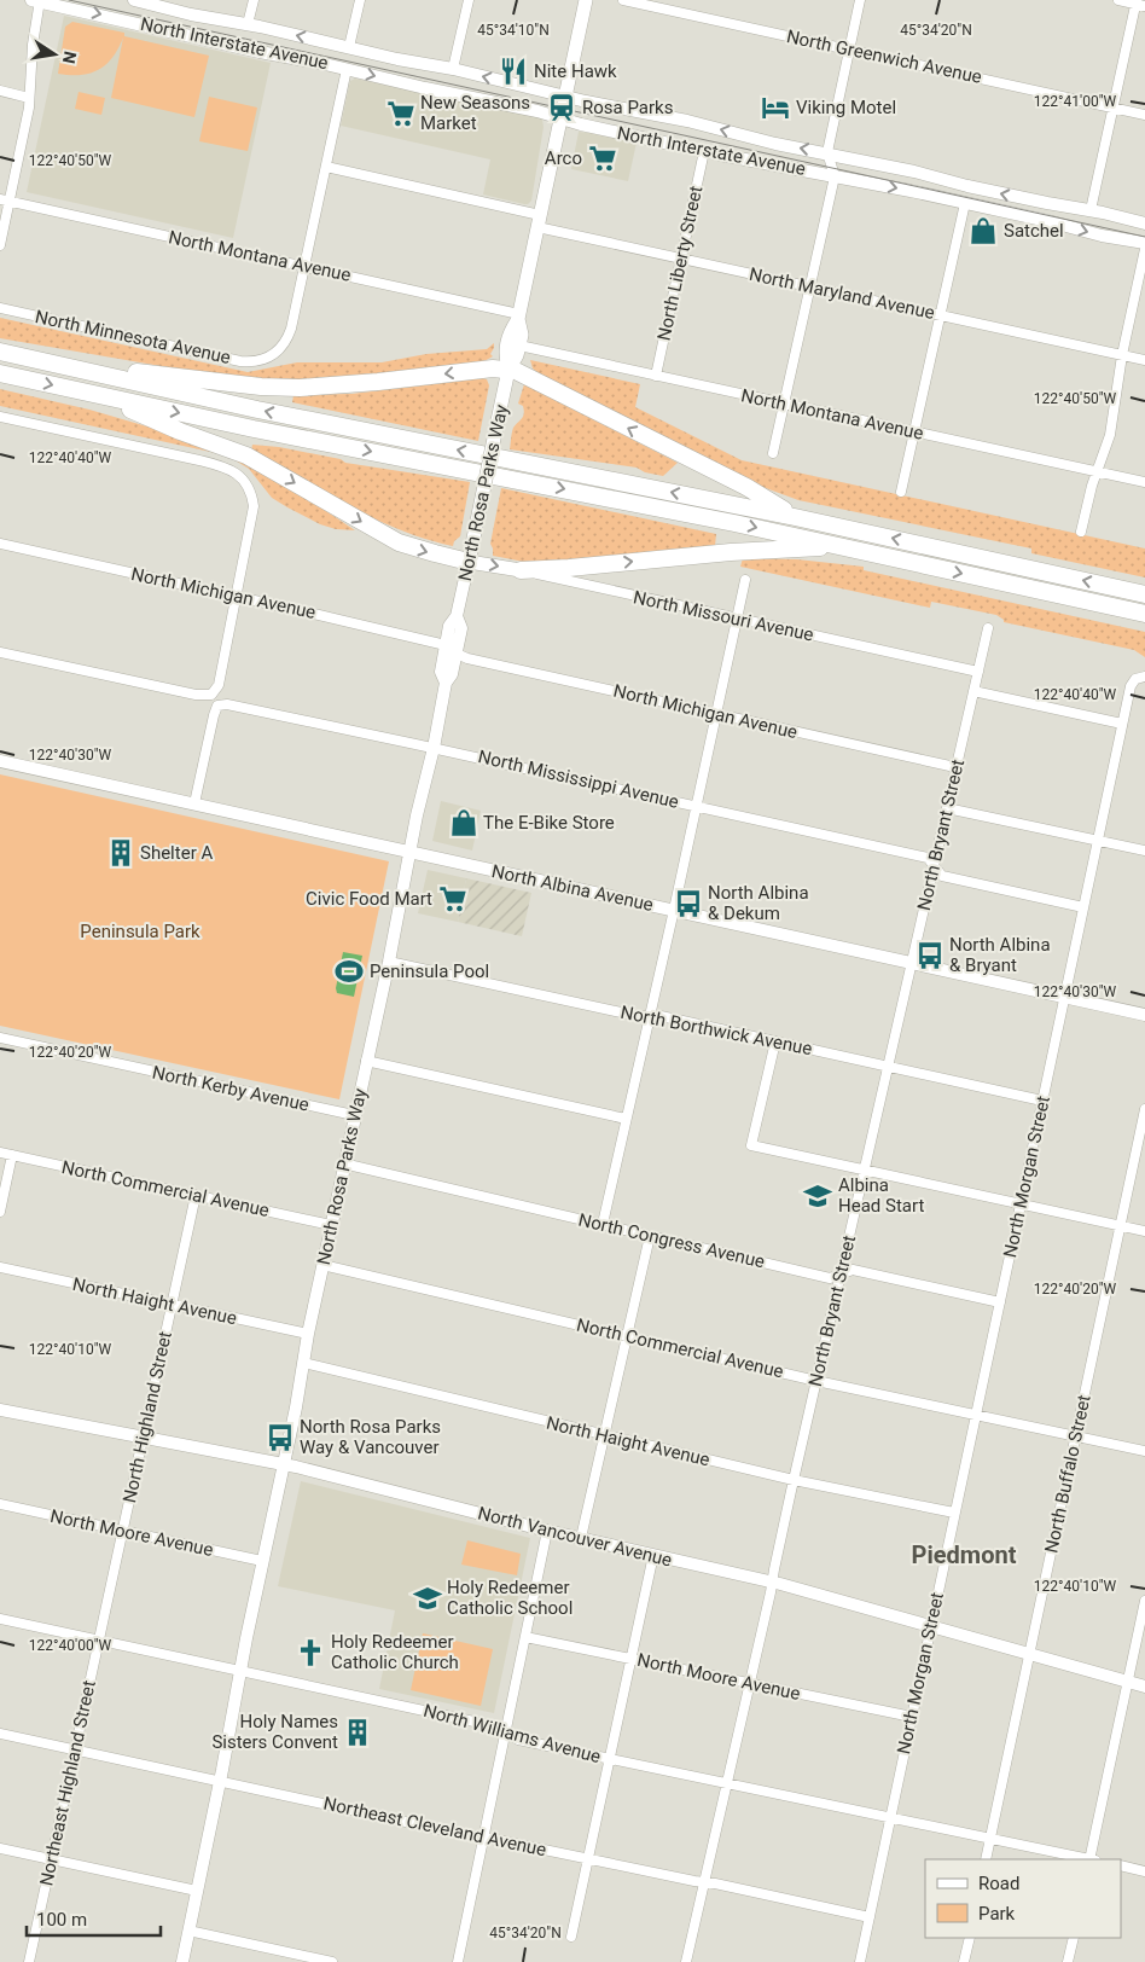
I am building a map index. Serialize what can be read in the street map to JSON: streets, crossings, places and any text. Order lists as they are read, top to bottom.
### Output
{
  "streets": {
    "main road": ["North Rosa Parks Way", "North Missouri Avenue"],
    "street": [
      "North Interstate Avenue",
      "North Greenwich Avenue",
      "North Montana Avenue",
      "North Liberty Street",
      "North Maryland Avenue",
      "North Minnesota Avenue",
      "North Michigan Avenue",
      "North Mississippi Avenue",
      "North Bryant Street",
      "North Albina Avenue",
      "North Borthwick Avenue",
      "North Kerby Avenue",
      "North Morgan Street",
      "North Commercial Avenue",
      "North Congress Avenue",
      "North Haight Avenue",
      "North Highland Street",
      "North Buffalo Street",
      "North Moore Avenue",
      "North Vancouver Avenue",
      "North Williams Avenue",
      "Northeast Highland Street",
      "Northeast Cleveland Avenue"
    ]
  },
  "crossings": [
    ["North Interstate Avenue", "North Liberty Street"],
    ["North Interstate Avenue", "North Rosa Parks Way"],
    ["North Montana Avenue", "North Liberty Street"],
    ["North Montana Avenue", "North Minnesota Avenue"],
    ["North Montana Avenue", "North Rosa Parks Way"],
    ["North Liberty Street", "North Maryland Avenue"],
    ["North Maryland Avenue", "North Rosa Parks Way"],
    ["North Rosa Parks Way", "North Michigan Avenue"],
    ["North Rosa Parks Way", "North Missouri Avenue"],
    ["North Rosa Parks Way", "North Mississippi Avenue"],
    ["North Rosa Parks Way", "North Albina Avenue"],
    ["North Rosa Parks Way", "North Borthwick Avenue"],
    ["North Rosa Parks Way", "North Kerby Avenue"],
    ["North Rosa Parks Way", "North Commercial Avenue"],
    ["North Rosa Parks Way", "North Congress Avenue"],
    ["North Rosa Parks Way", "North Haight Avenue"],
    ["North Rosa Parks Way", "North Moore Avenue"],
    ["North Rosa Parks Way", "North Vancouver Avenue"],
    ["North Rosa Parks Way", "North Williams Avenue"],
    ["North Rosa Parks Way", "Northeast Cleveland Avenue"],
    ["North Michigan Avenue", "North Bryant Street"],
    ["North Missouri Avenue", "North Bryant Street"],
    ["North Mississippi Avenue", "North Bryant Street"],
    ["North Mississippi Avenue", "North Albina Avenue"],
    ["North Mississippi Avenue", "North Morgan Street"],
    ["North Bryant Street", "North Albina Avenue"],
    ["North Bryant Street", "North Borthwick Avenue"],
    ["North Bryant Street", "North Commercial Avenue"],
    ["North Bryant Street", "North Congress Avenue"],
    ["North Bryant Street", "North Haight Avenue"],
    ["North Bryant Street", "North Moore Avenue"],
    ["North Bryant Street", "North Vancouver Avenue"],
    ["North Bryant Street", "North Williams Avenue"],
    ["North Bryant Street", "Northeast Cleveland Avenue"],
    ["North Albina Avenue", "North Morgan Street"],
    ["North Borthwick Avenue", "North Morgan Street"],
    ["North Morgan Street", "North Commercial Avenue"],
    ["North Morgan Street", "North Congress Avenue"],
    ["North Morgan Street", "North Haight Avenue"],
    ["North Morgan Street", "North Moore Avenue"],
    ["North Morgan Street", "North Vancouver Avenue"],
    ["North Morgan Street", "North Williams Avenue"],
    ["North Morgan Street", "Northeast Cleveland Avenue"],
    ["North Commercial Avenue", "North Highland Street"],
    ["North Commercial Avenue", "North Buffalo Street"],
    ["North Haight Avenue", "North Highland Street"],
    ["North Highland Street", "North Moore Avenue"],
    ["North Highland Street", "North Vancouver Avenue"],
    ["North Highland Street", "North Williams Avenue"],
    ["North Highland Street", "Northeast Highland Street"],
    ["North Buffalo Street", "North Vancouver Avenue"],
    ["North Buffalo Street", "North Williams Avenue"],
    ["North Williams Avenue", "Northeast Highland Street"],
    ["Northeast Highland Street", "Northeast Cleveland Avenue"]
  ],
  "districts": ["Piedmont"],
  "parks": ["Peninsula Park"],
  "places": {
    "restaurant": ["Nite Hawk"],
    "station": ["Rosa Parks"],
    "hotel": ["Viking Motel"],
    "supermarket": ["New Seasons Market", "Arco", "Civic Food Mart"],
    "shop": ["Satchel", "The E-Bike Store"],
    "building": ["Shelter A", "Holy Names Sisters Convent"],
    "bus stop": ["North Albina & Dekum", "North Albina & Bryant", "North Rosa Parks Way & Vancouver"],
    "sports": ["Peninsula Pool"],
    "school or university": ["Albina Head Start", "Holy Redeemer Catholic School"],
    "church": ["Holy Redeemer Catholic Church"]
  },
  "legend": ["Road", "Park"],
  "scale_bar": "100 m",
  "north": "right",
  "coordinates": [
    "45°34'10\"N",
    "45°34'20\"N",
    "122°41'00\"W",
    "122°40'50\"W",
    "122°40'40\"W",
    "122°40'30\"W",
    "122°40'20\"W",
    "122°40'10\"W",
    "122°40'00\"W"
  ]
}
